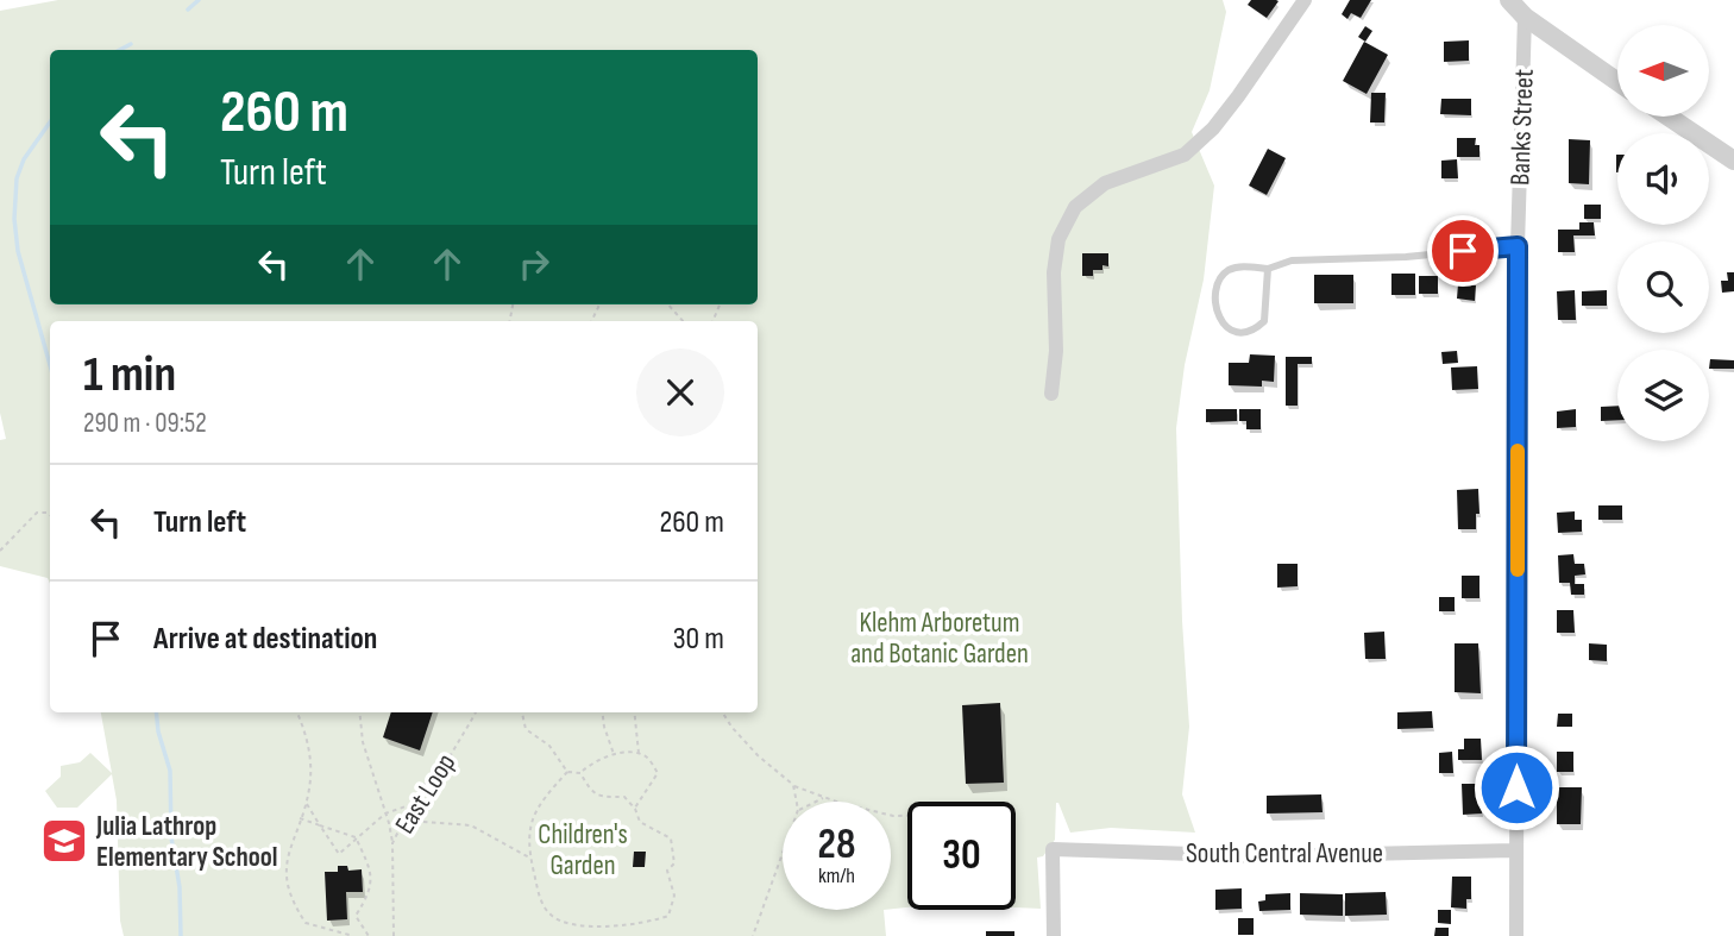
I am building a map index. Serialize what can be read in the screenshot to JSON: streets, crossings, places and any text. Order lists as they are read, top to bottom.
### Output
{
  "streets": {
    "street": ["Banks Street", "South Central Avenue"],
    "path": ["East Loop"]
  },
  "crossings": [
    ["Banks Street", "South Central Avenue"]
  ],
  "parks": ["Klehm Arboretum and Botanic Garden", "Children's Garden"],
  "places": {
    "school or university": ["Julia Lathrop Elementary School"]
  },
  "north": "left",
  "page": {
    "turn": ["260 m", "Turn left"],
    "heading": ["1 min", "290 m · 09:52"],
    "list": [
      {
        "name": "Turn left",
        "value": "260 m"
      },
      {
        "name": "Arrive at destination",
        "value": "30 m"
      }
    ],
    "speed": "28 km/h",
    "limit": "30"
  }
}
